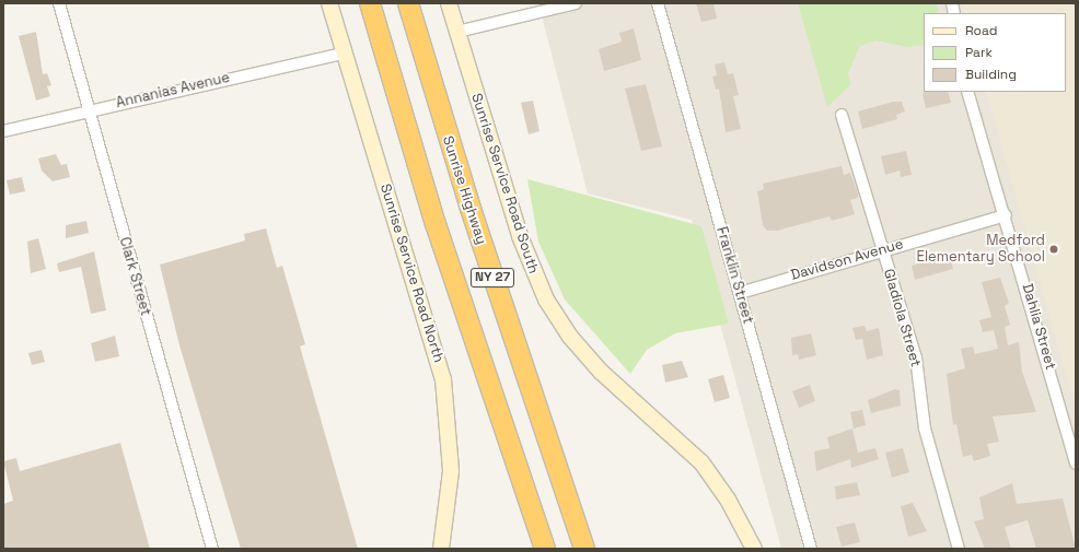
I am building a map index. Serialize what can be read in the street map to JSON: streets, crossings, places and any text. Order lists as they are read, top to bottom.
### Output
{
  "streets": {
    "highway": ["Sunrise Highway", "NY 27"],
    "main road": ["Sunrise Service Road South", "Sunrise Service Road North"],
    "street": [
      "Annanias Avenue",
      "Davidson Avenue",
      "Franklin Street",
      "Clark Street",
      "Gladiola Street",
      "Dahlia Street"
    ]
  },
  "crossings": [
    ["Annanias Avenue", "Sunrise Service Road North"],
    ["Annanias Avenue", "Clark Street"],
    ["Davidson Avenue", "Franklin Street"],
    ["Davidson Avenue", "Gladiola Street"],
    ["Davidson Avenue", "Dahlia Street"]
  ],
  "places": ["Medford Elementary School"],
  "legend": ["Road", "Park", "Building"]
}
